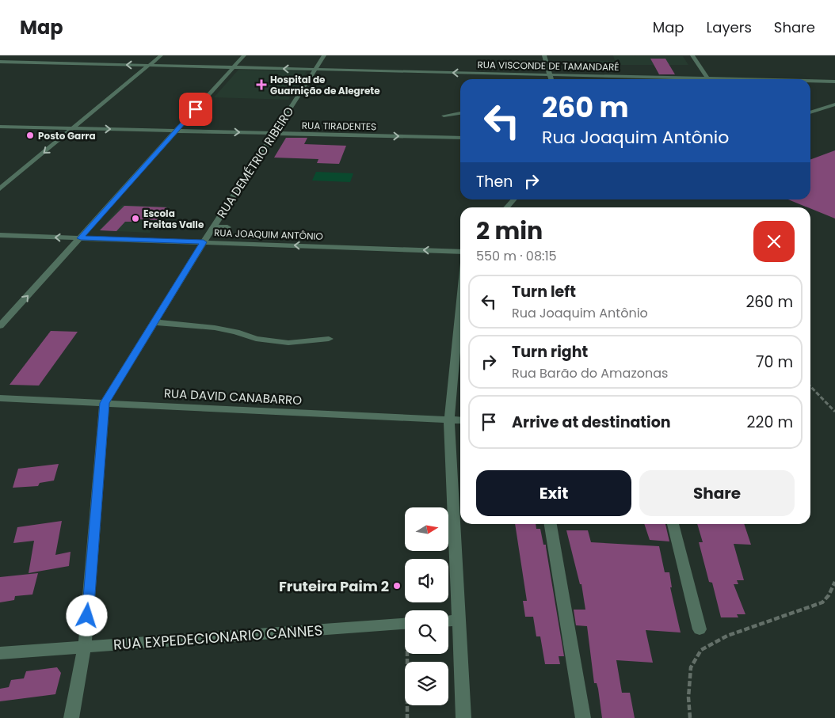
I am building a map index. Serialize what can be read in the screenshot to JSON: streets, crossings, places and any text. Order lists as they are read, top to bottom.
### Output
{
  "streets": {
    "street": [
      "RUA VISCONDE DE TAMANDARÉ",
      "RUA TIRADENTES",
      "RUA DEMÉTRIO RIBEIRO",
      "RUA JOAQUIM ANTÔNIO",
      "RUA DAVID CANABARRO",
      "RUA EXPEDECIONARIO CANNES"
    ]
  },
  "crossings": [
    ["RUA VISCONDE DE TAMANDARÉ", "RUA DEMÉTRIO RIBEIRO"],
    ["RUA TIRADENTES", "RUA DEMÉTRIO RIBEIRO"],
    ["RUA DEMÉTRIO RIBEIRO", "RUA JOAQUIM ANTÔNIO"],
    ["RUA DEMÉTRIO RIBEIRO", "RUA DAVID CANABARRO"],
    ["RUA DEMÉTRIO RIBEIRO", "RUA EXPEDECIONARIO CANNES"]
  ],
  "one_way": ["RUA VISCONDE DE TAMANDARÉ", "RUA TIRADENTES", "RUA JOAQUIM ANTÔNIO"],
  "places": {
    "health": ["Hospital de Guarnição de Alegrete"],
    "other": ["Posto Garra", "Escola Freitas Valle", "Fruteira Paim 2"]
  },
  "north": "right",
  "page": {
    "header": "Map",
    "nav": ["Map", "Layers", "Share"],
    "turn": ["260 m", "Rua Joaquim Antônio"],
    "then": "Then",
    "heading": ["2 min", "550 m · 08:15"],
    "list": [
      {
        "name": "Turn left",
        "note": "Rua Joaquim Antônio",
        "value": "260 m"
      },
      {
        "name": "Turn right",
        "note": "Rua Barão do Amazonas",
        "value": "70 m"
      },
      {
        "name": "Arrive at destination",
        "value": "220 m"
      }
    ],
    "buttons": ["Exit", "Share"]
  }
}
